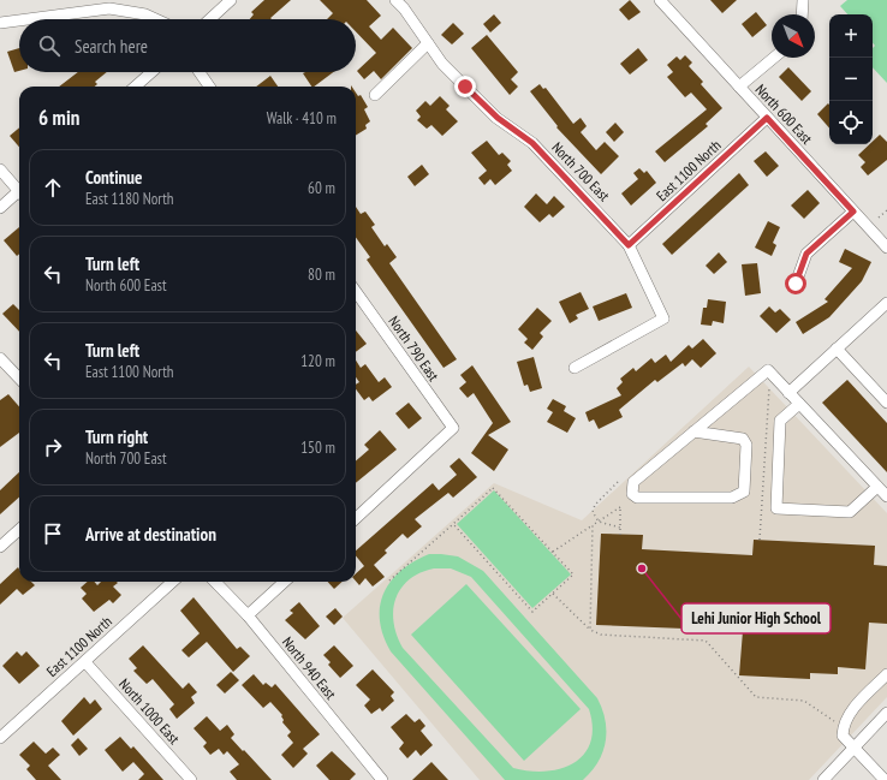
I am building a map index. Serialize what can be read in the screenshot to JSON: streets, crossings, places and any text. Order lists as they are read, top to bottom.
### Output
{
  "streets": {
    "street": [
      "North 600 East",
      "East 1100 North",
      "North 700 East",
      "North 790 East",
      "North 940 East",
      "North 1000 East"
    ]
  },
  "crossings": [
    ["North 600 East", "East 1100 North"],
    ["East 1100 North", "North 700 East"],
    ["East 1100 North", "North 1000 East"]
  ],
  "places": ["Lehi Junior High School"],
  "north": "bottom right",
  "page": {
    "map_buttons": ["+", "−"],
    "search": "Search here",
    "heading": ["6 min", "Walk · 410 m"],
    "list": [
      ["Continue", "East 1180 North", "60 m"],
      ["Turn left", "North 600 East", "80 m"],
      ["Turn left", "East 1100 North", "120 m"],
      ["Turn right", "North 700 East", "150 m"],
      "Arrive at destination"
    ]
  }
}
